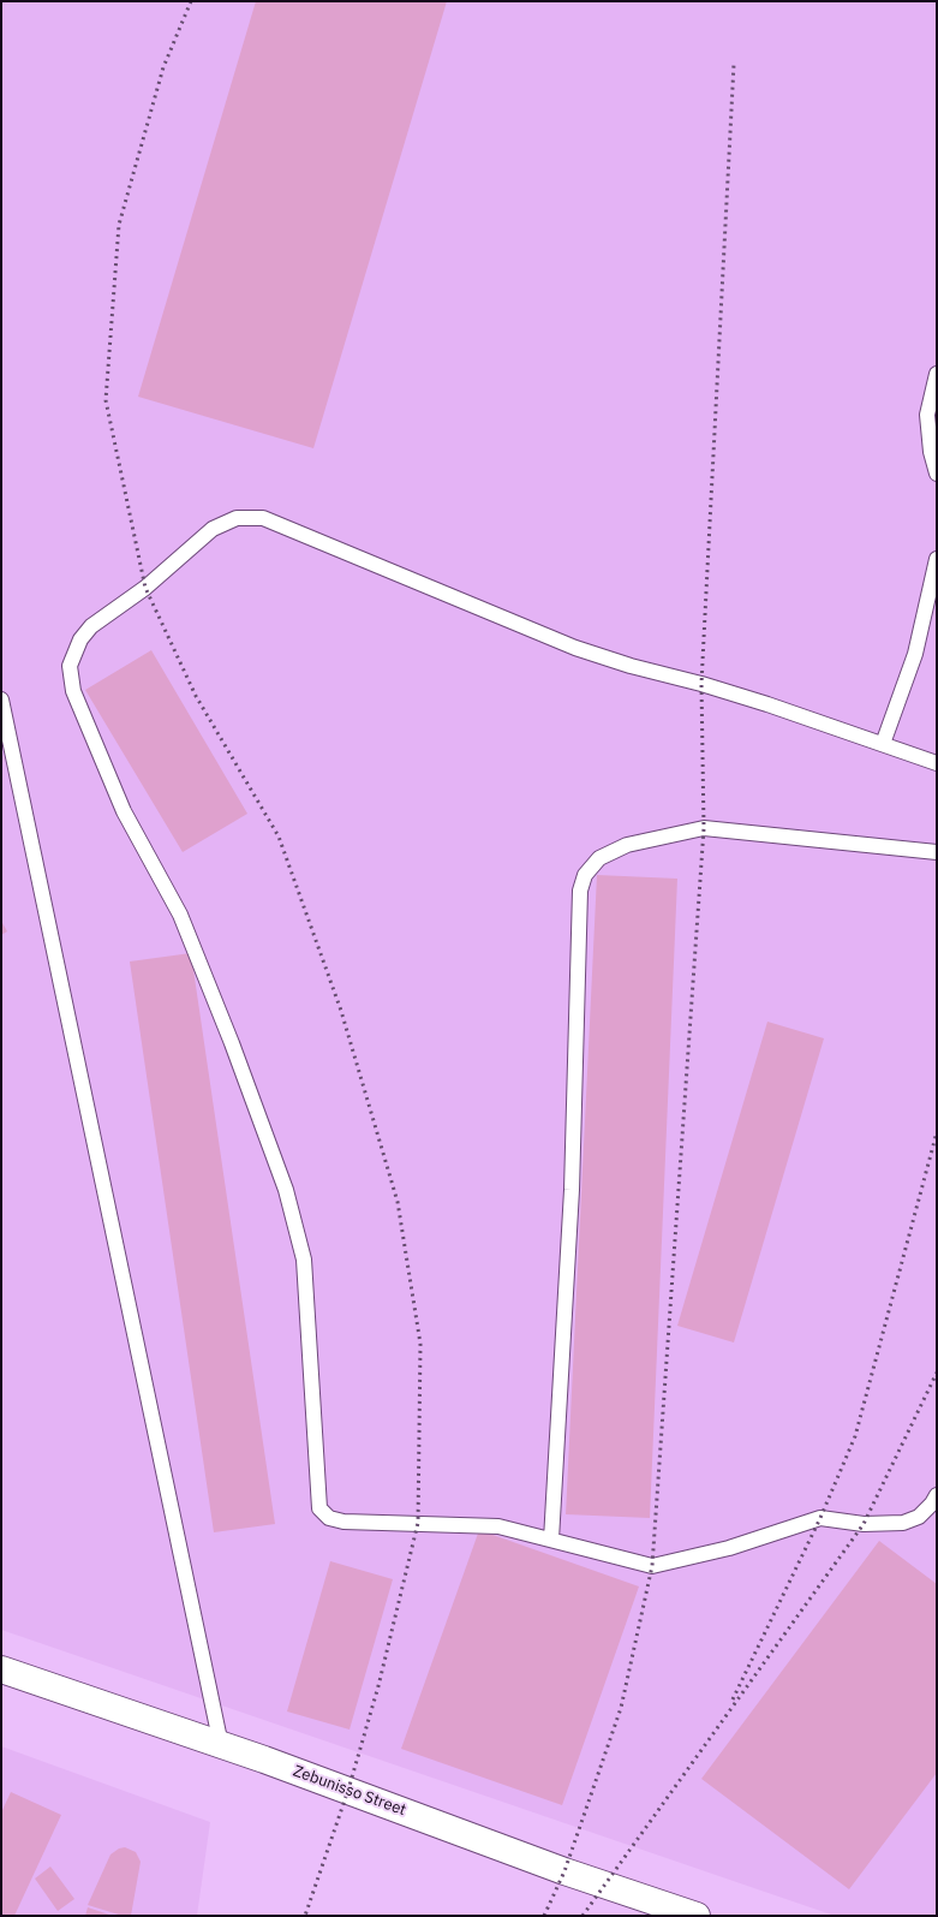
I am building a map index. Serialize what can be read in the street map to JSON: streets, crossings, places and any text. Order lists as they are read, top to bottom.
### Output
{
  "streets": {
    "street": ["Zebunisso Street"]
  }
}
